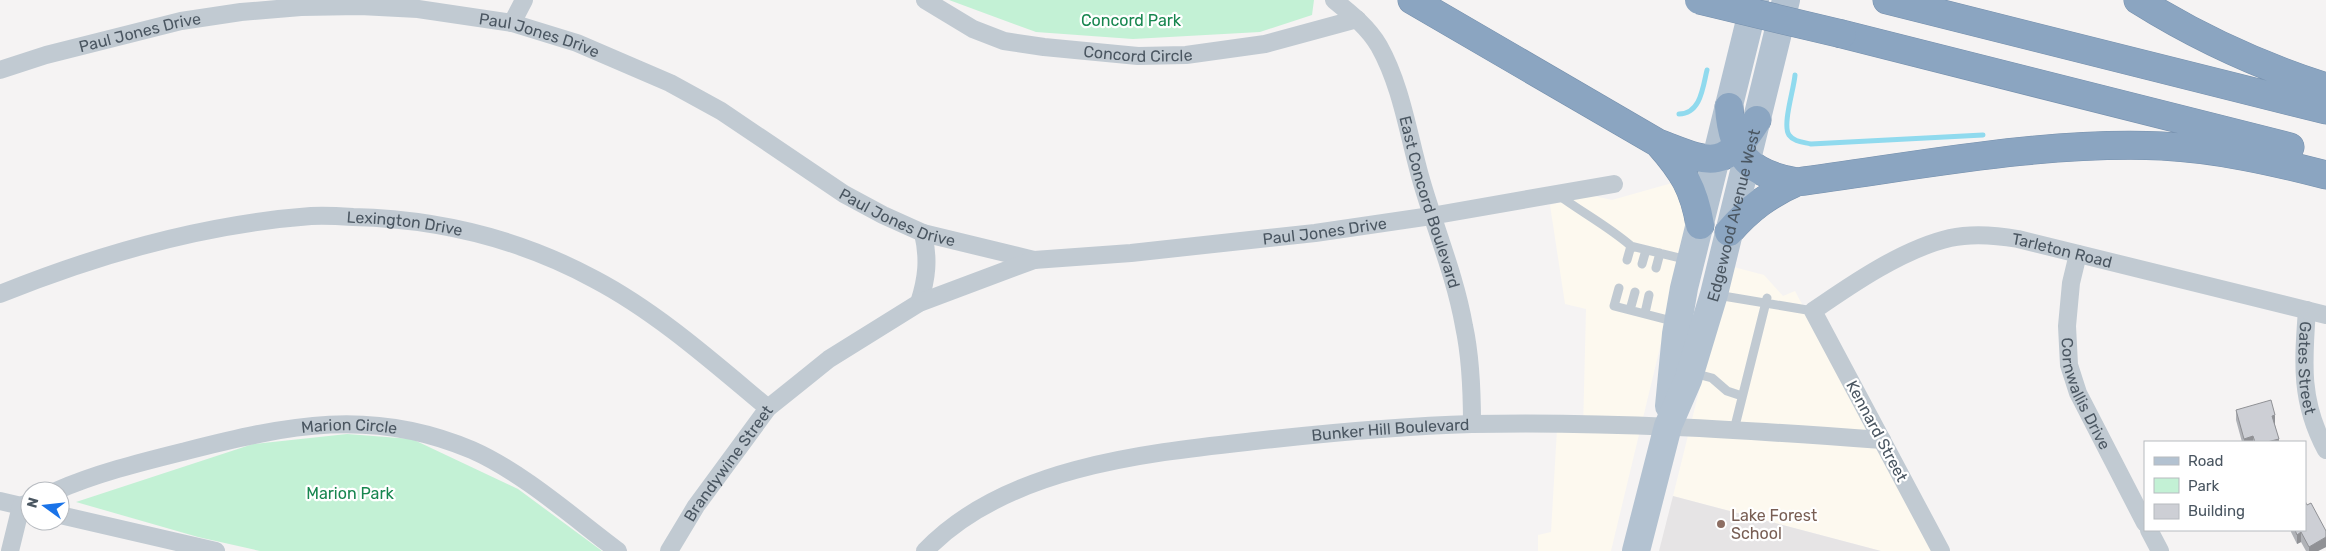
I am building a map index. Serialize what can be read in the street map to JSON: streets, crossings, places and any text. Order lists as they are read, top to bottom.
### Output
{
  "streets": {
    "main road": ["Edgewood Avenue West"],
    "street": [
      "Paul Jones Drive",
      "Concord Circle",
      "East Concord Boulevard",
      "Lexington Drive",
      "Tarleton Road",
      "Gates Street",
      "Cornwallis Drive",
      "Marion Circle",
      "Bunker Hill Boulevard",
      "Kennard Street",
      "Brandywine Street"
    ]
  },
  "crossings": [
    ["Paul Jones Drive", "East Concord Boulevard"],
    ["Paul Jones Drive", "Brandywine Street"],
    ["Concord Circle", "East Concord Boulevard"],
    ["East Concord Boulevard", "Bunker Hill Boulevard"],
    ["Edgewood Avenue West", "Bunker Hill Boulevard"],
    ["Lexington Drive", "Brandywine Street"],
    ["Tarleton Road", "Gates Street"],
    ["Tarleton Road", "Cornwallis Drive"],
    ["Tarleton Road", "Kennard Street"],
    ["Bunker Hill Boulevard", "Kennard Street"]
  ],
  "parks": ["Concord Park", "Marion Park"],
  "places": ["Lake Forest School"],
  "legend": ["Road", "Park", "Building"],
  "north": "left"
}
